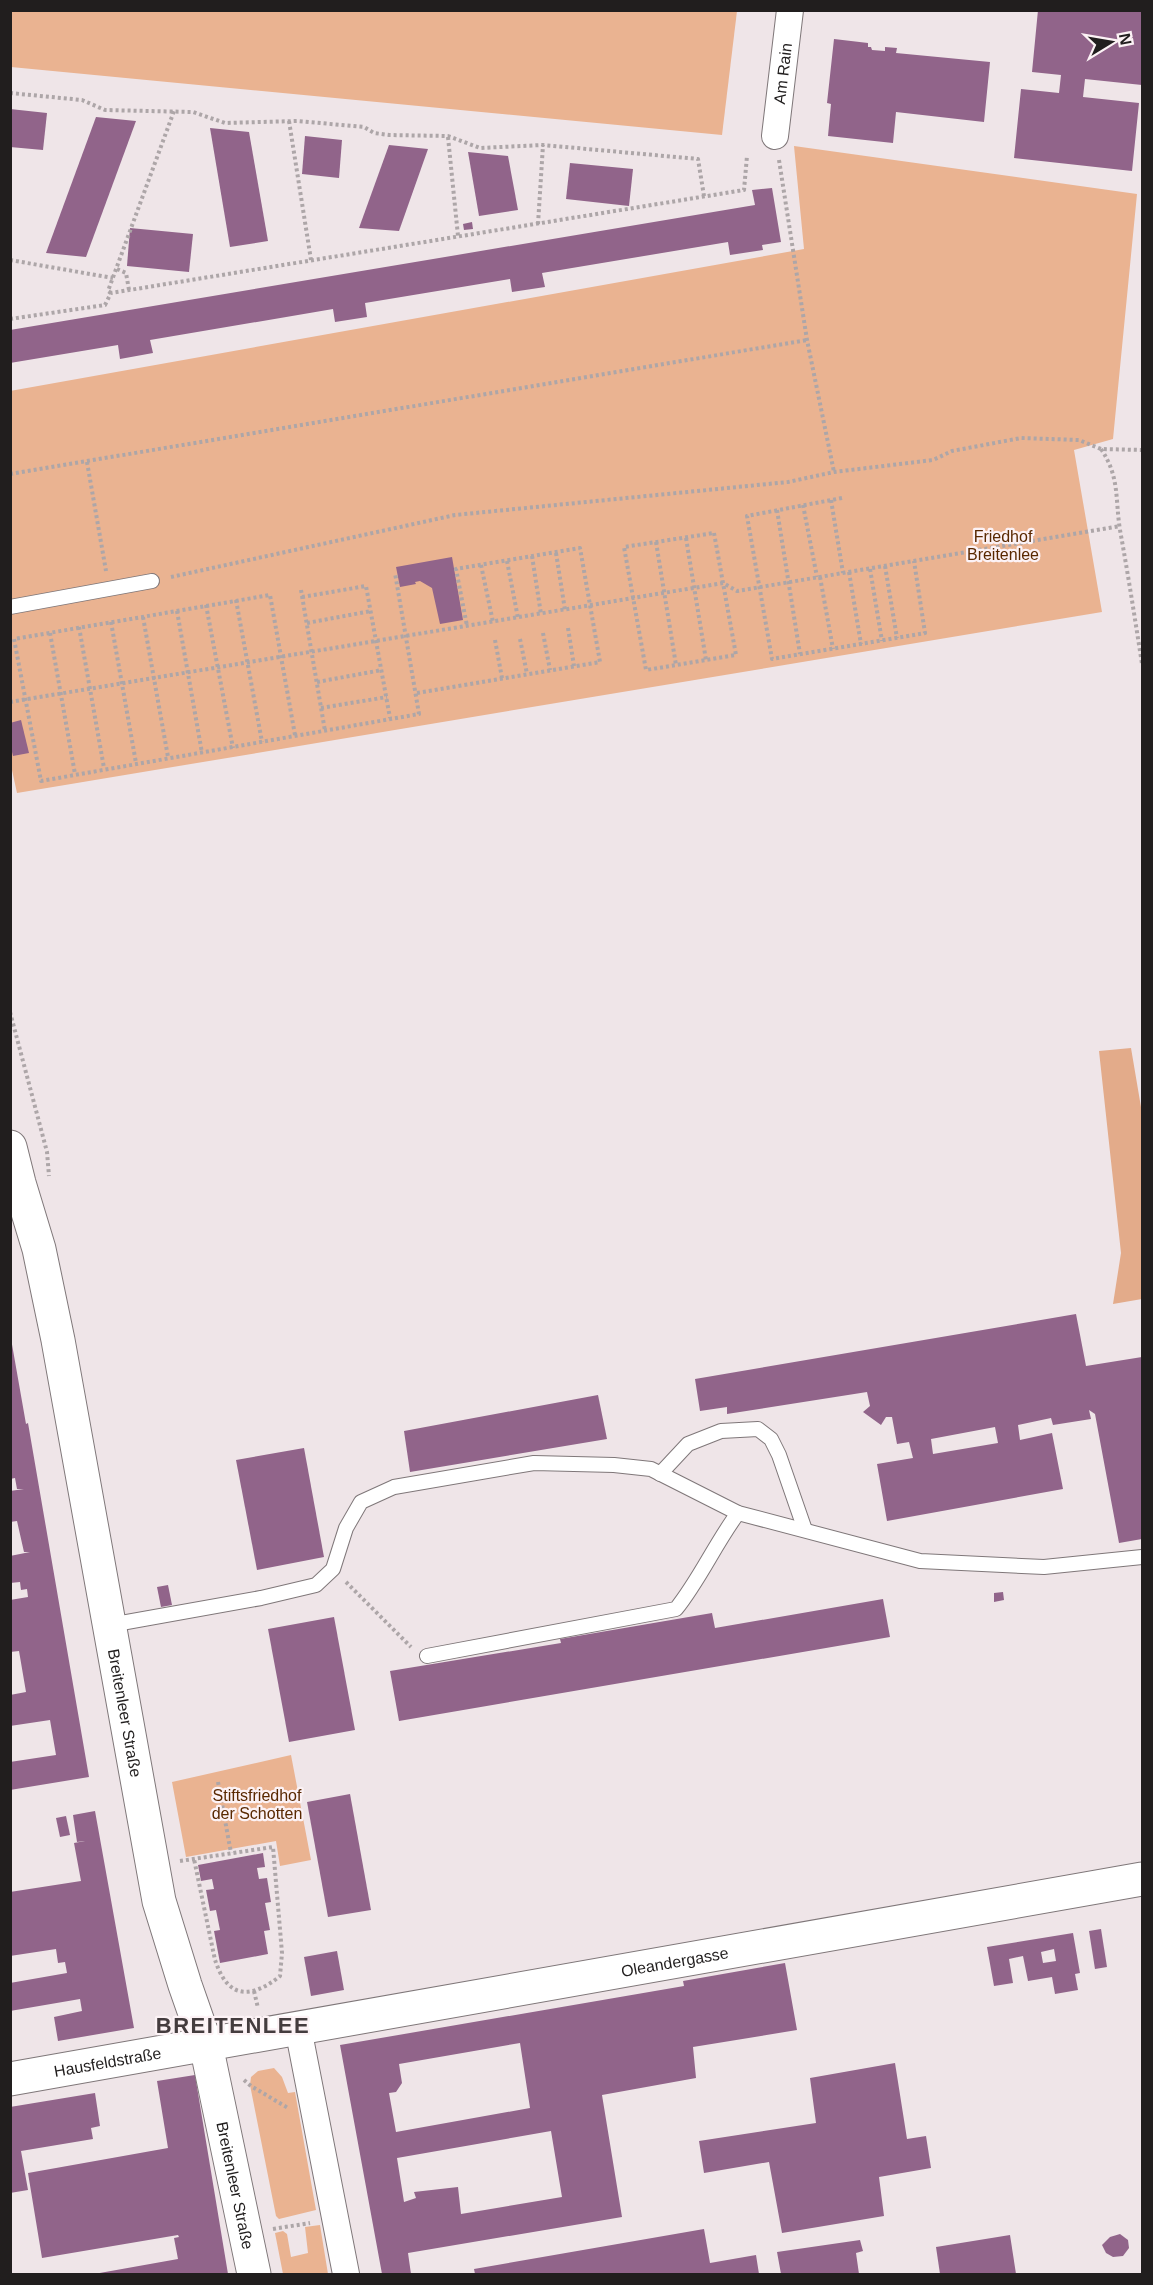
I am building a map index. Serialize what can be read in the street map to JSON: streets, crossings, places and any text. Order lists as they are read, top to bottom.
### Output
{
  "streets": {
    "main road": ["Breitenleer Straße", "Oleandergasse", "Hausfeldstraße"],
    "street": ["Am Rain"]
  },
  "crossings": [
    ["Breitenleer Straße", "Oleandergasse"],
    ["Breitenleer Straße", "Hausfeldstraße"],
    ["Oleandergasse", "Hausfeldstraße"]
  ],
  "districts": ["BREITENLEE"],
  "parks": ["Friedhof Breitenlee", "Stiftsfriedhof der Schotten"],
  "north": "right"
}
